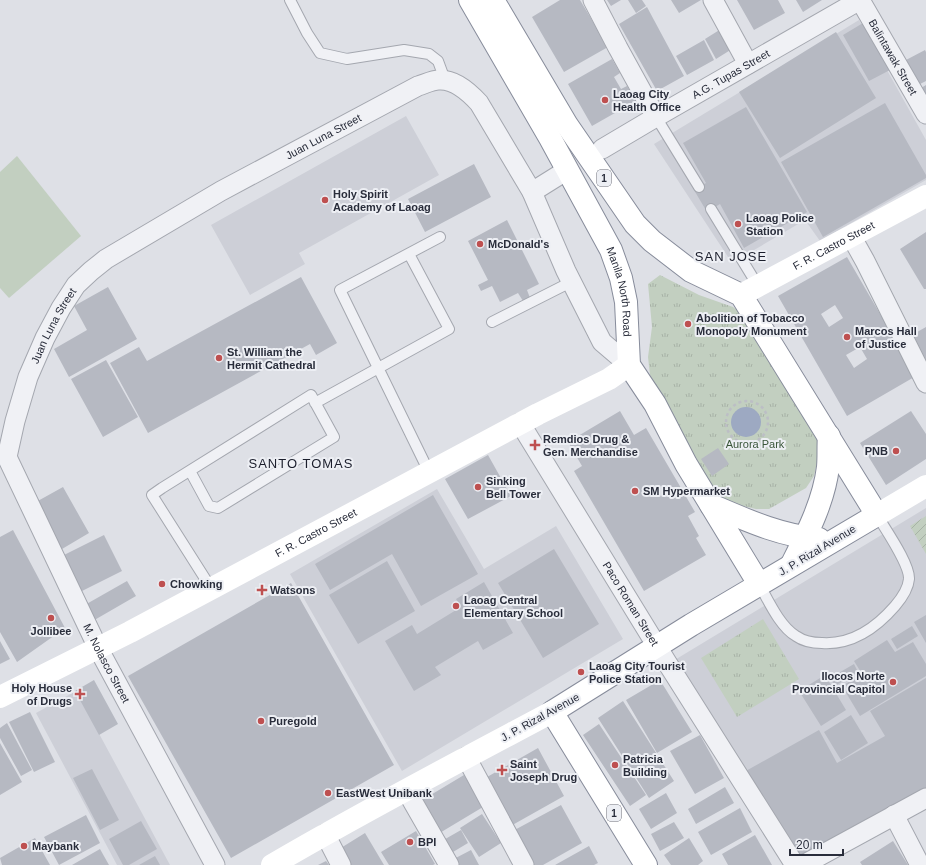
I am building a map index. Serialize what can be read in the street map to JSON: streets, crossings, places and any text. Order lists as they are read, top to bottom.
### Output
{
  "streets": {
    "main road": [
      "1",
      "F. R. Castro Street",
      "Manila North Road",
      "J. P. Rizal Avenue"
    ],
    "street": [
      "Balintawak Street",
      "A.G. Tupas Street",
      "Juan Luna Street",
      "Paco Roman Street",
      "M. Nolasco Street"
    ]
  },
  "crossings": [
    ["Balintawak Street", "A.G. Tupas Street"],
    ["Juan Luna Street", "M. Nolasco Street"],
    ["1", "J. P. Rizal Avenue"],
    ["F. R. Castro Street", "Manila North Road"],
    ["F. R. Castro Street", "Paco Roman Street"],
    ["F. R. Castro Street", "M. Nolasco Street"],
    ["J. P. Rizal Avenue", "Paco Roman Street"]
  ],
  "districts": ["SAN JOSE", "SANTO TOMAS"],
  "parks": ["Aurora Park"],
  "places": {
    "other": [
      "Laoag City Health Office",
      "Holy Spirit Academy of Laoag",
      "Laoag Police Station",
      "McDonald's",
      "Abolition of Tobacco Monopoly Monument",
      "Marcos Hall of Justice",
      "St. William the Hermit Cathedral",
      "PNB",
      "Sinking Bell Tower",
      "SM Hypermarket",
      "Chowking",
      "Laoag Central Elementary School",
      "Jollibee",
      "Laoag City Tourist Police Station",
      "Ilocos Norte Provincial Capitol",
      "Puregold",
      "Patricia Building",
      "EastWest Unibank",
      "BPI",
      "Maybank"
    ],
    "health": [
      "Remdios Drug & Gen. Merchandise",
      "Watsons",
      "Holy House of Drugs",
      "Saint Joseph Drug"
    ]
  },
  "scale_bar": "20 m"
}
